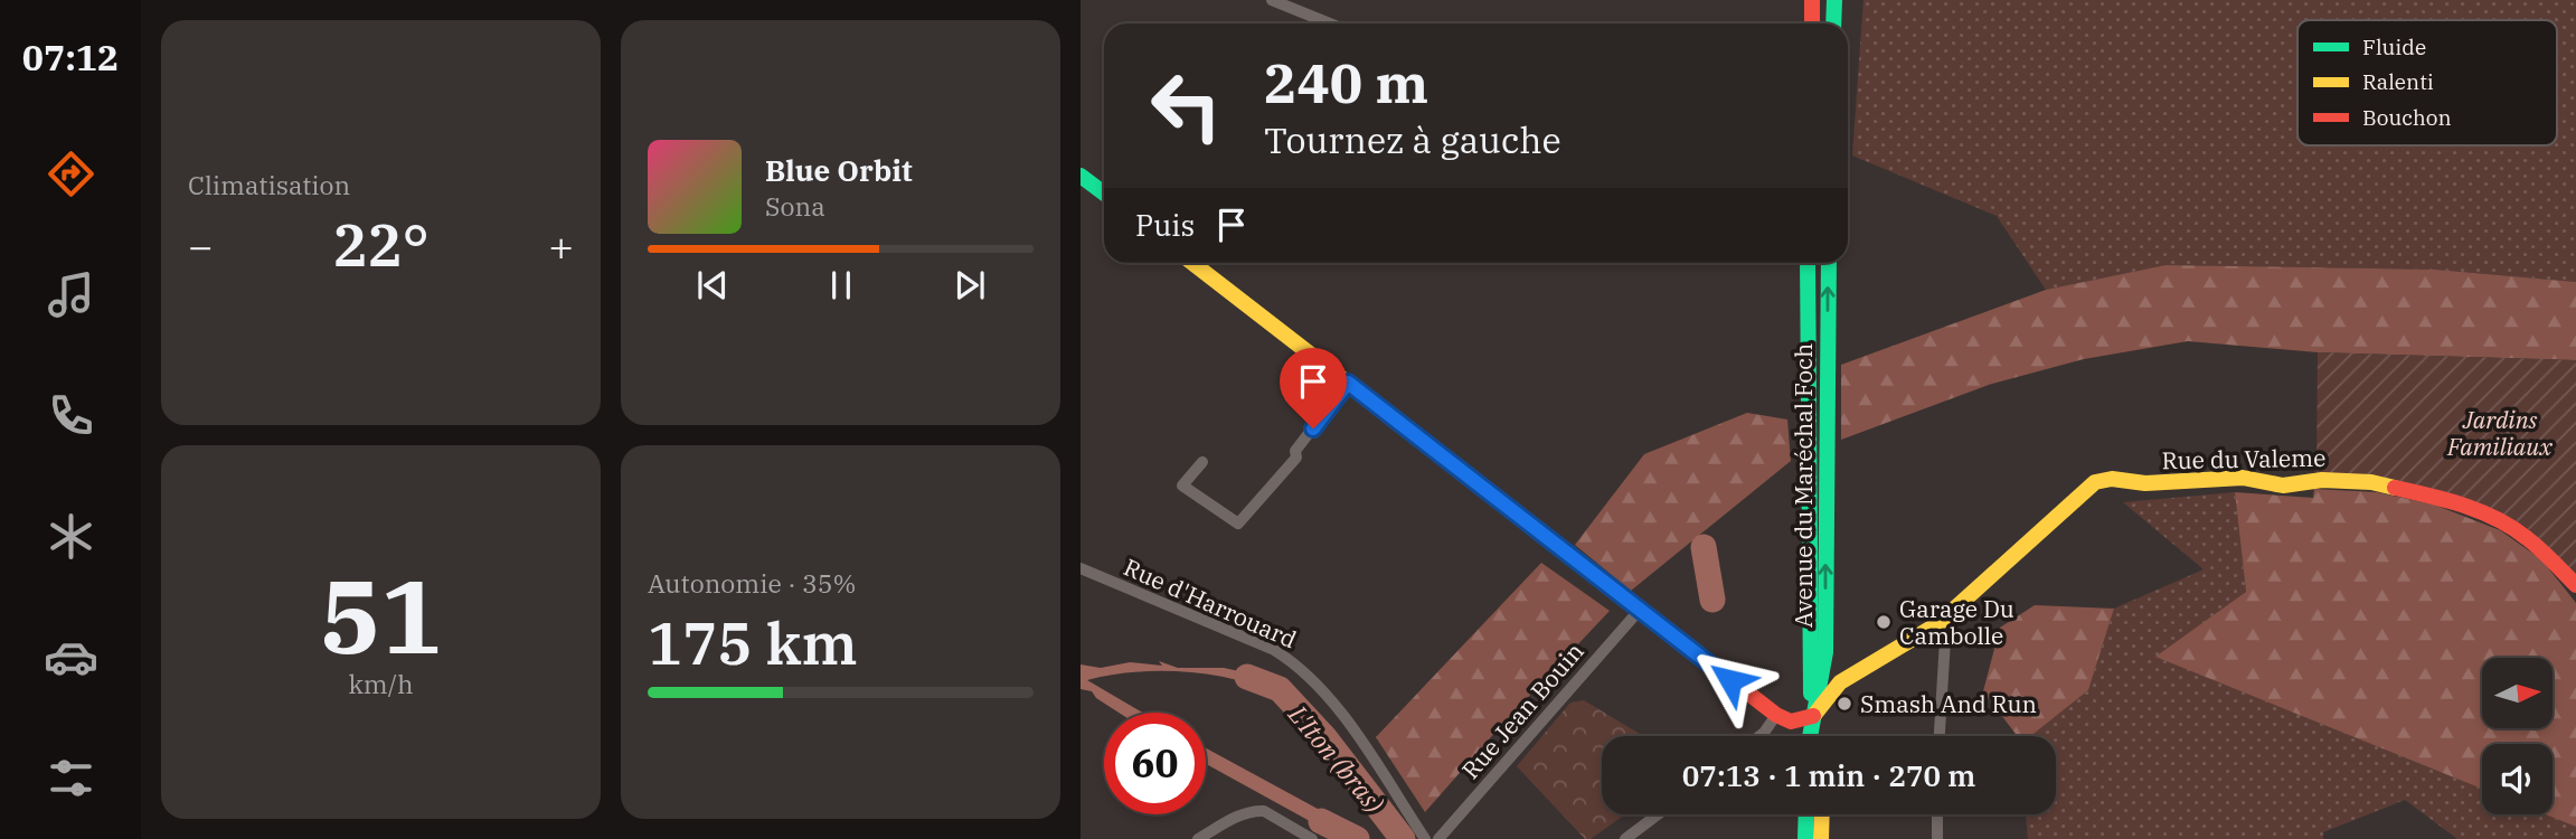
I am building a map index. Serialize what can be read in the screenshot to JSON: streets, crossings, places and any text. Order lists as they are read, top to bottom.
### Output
{
  "streets": {
    "main road": ["Rue du Valeme", "Avenue du Maréchal Foch"],
    "street": ["Rue d'Harrouard", "Rue Jean Bouin"]
  },
  "crossings": [
    ["Rue du Valeme", "Avenue du Maréchal Foch"]
  ],
  "water": ["L'Iton (bras)"],
  "parks": ["Jardins Familiaux"],
  "places": ["Garage Du Cambolle", "Smash And Run"],
  "legend": ["Fluide", "Ralenti", "Bouchon"],
  "north": "right",
  "page": {
    "tabs": "07:12",
    "tile": [
      "Climatisation",
      ["51", "km/h"],
      ["Autonomie · 35%", "175 km"]
    ],
    "turn": ["240 m", "Tournez à gauche"],
    "song": ["Blue Orbit", "Sona"],
    "then": "Puis",
    "heat": ["−", "22°", "+"],
    "limit": "60",
    "trip": "07:13 · 1 min · 270 m"
  }
}
